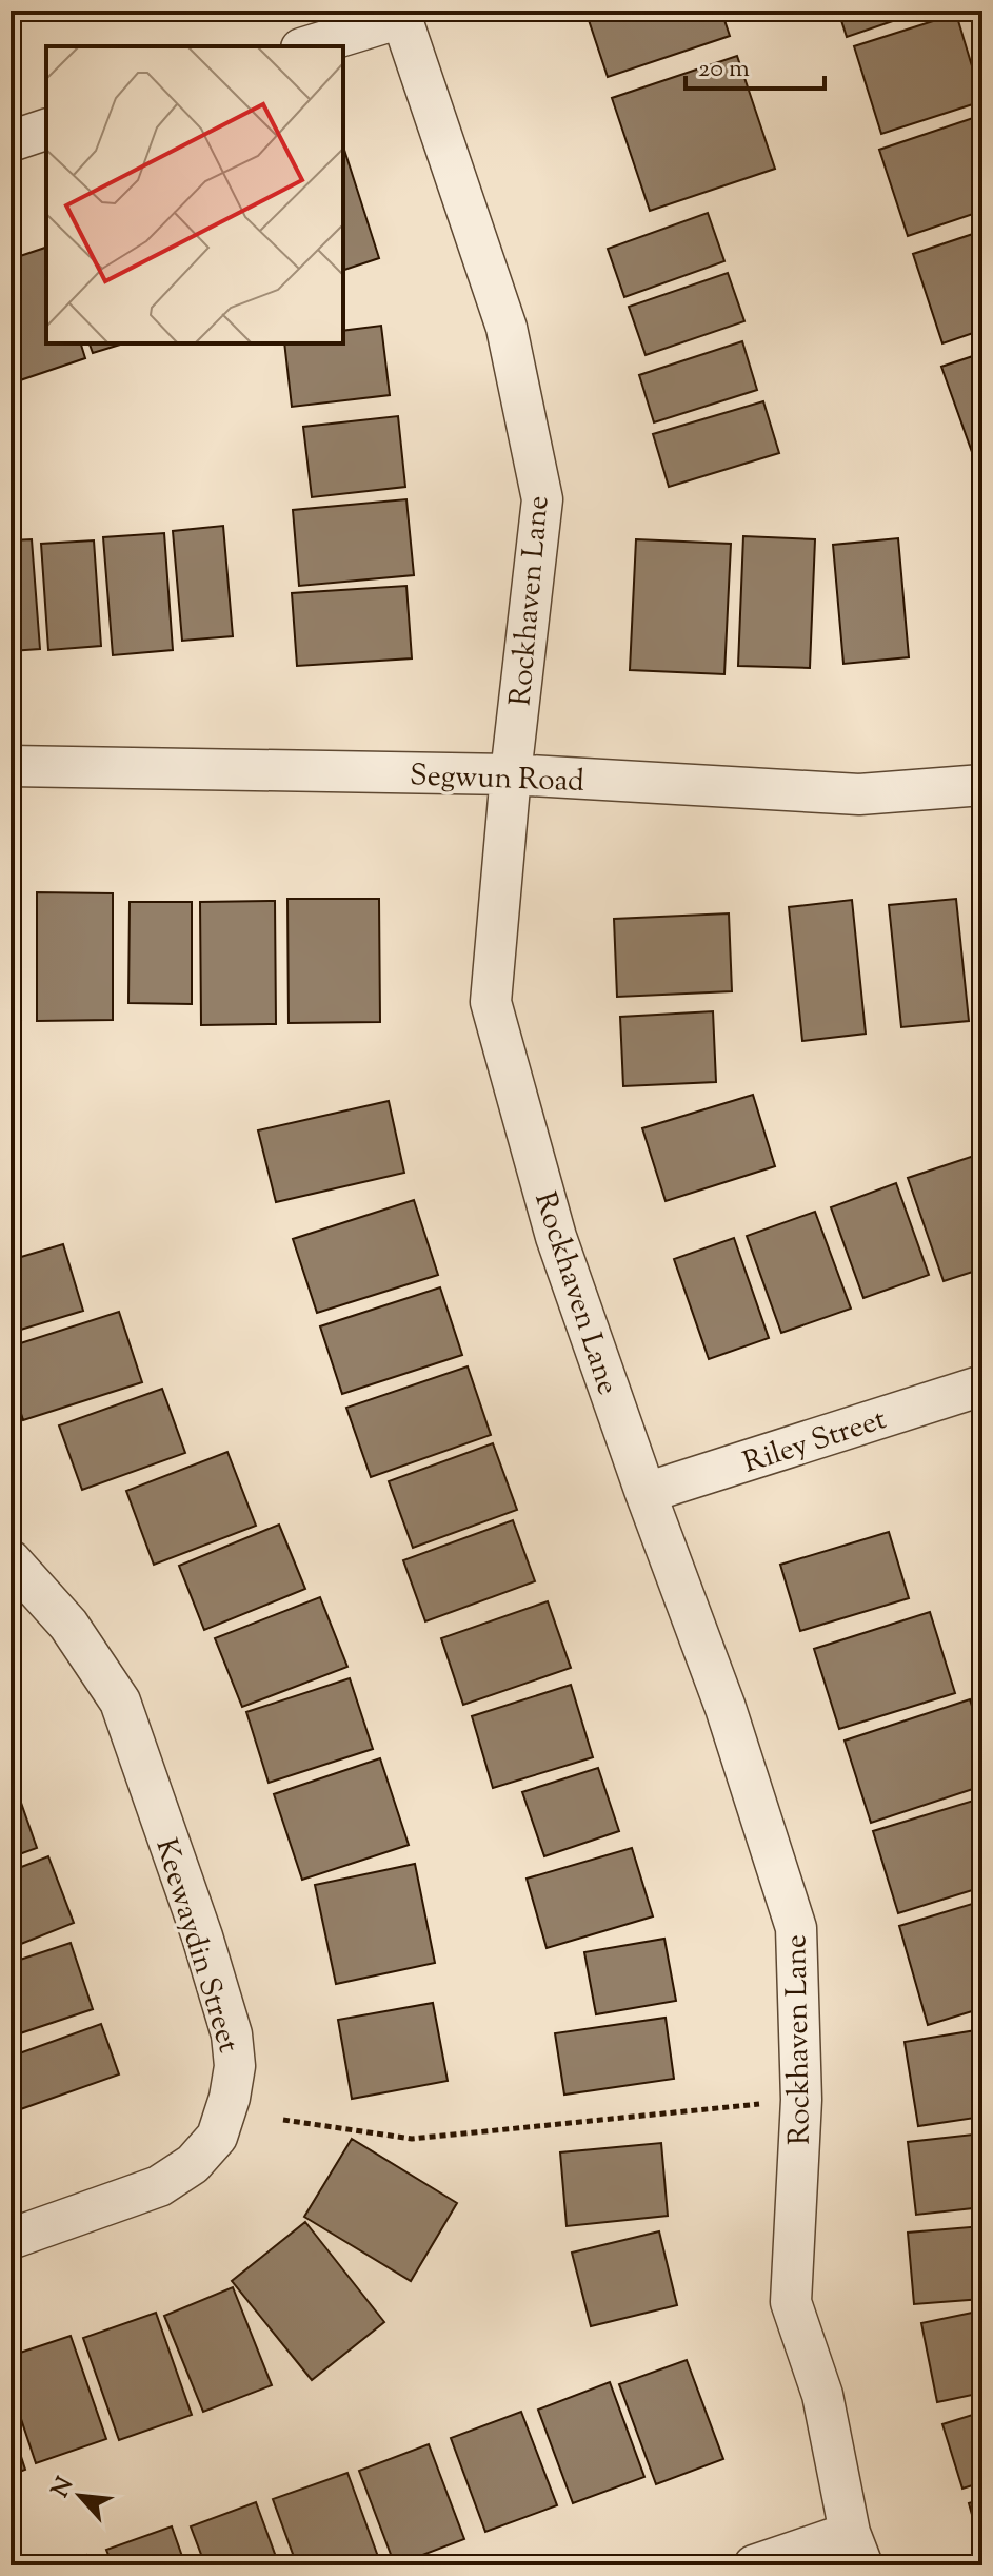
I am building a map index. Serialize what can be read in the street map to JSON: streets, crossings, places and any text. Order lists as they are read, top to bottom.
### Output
{
  "streets": {
    "street": [
      "Rockhaven Lane",
      "Segwun Road",
      "Riley Street",
      "Keewaydin Street"
    ]
  },
  "crossings": [
    ["Rockhaven Lane", "Segwun Road"],
    ["Rockhaven Lane", "Riley Street"]
  ],
  "scale_bar": "20 m",
  "north": "top left"
}
